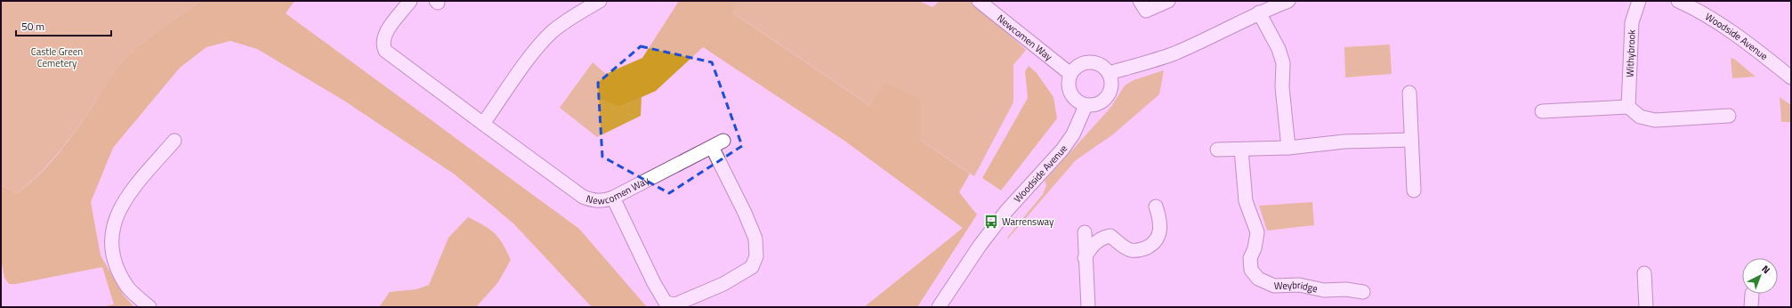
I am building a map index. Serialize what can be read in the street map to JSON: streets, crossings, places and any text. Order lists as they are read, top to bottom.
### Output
{
  "streets": {
    "street": [
      "Newcomen Way",
      "Woodside Avenue",
      "Withybrook",
      "Weybridge"
    ]
  },
  "crossings": [
    ["Newcomen Way", "Woodside Avenue"]
  ],
  "parks": ["Castle Green Cemetery"],
  "places": {
    "bus stop": ["Warrensway"]
  },
  "scale_bar": "50 m",
  "north": "top right"
}
